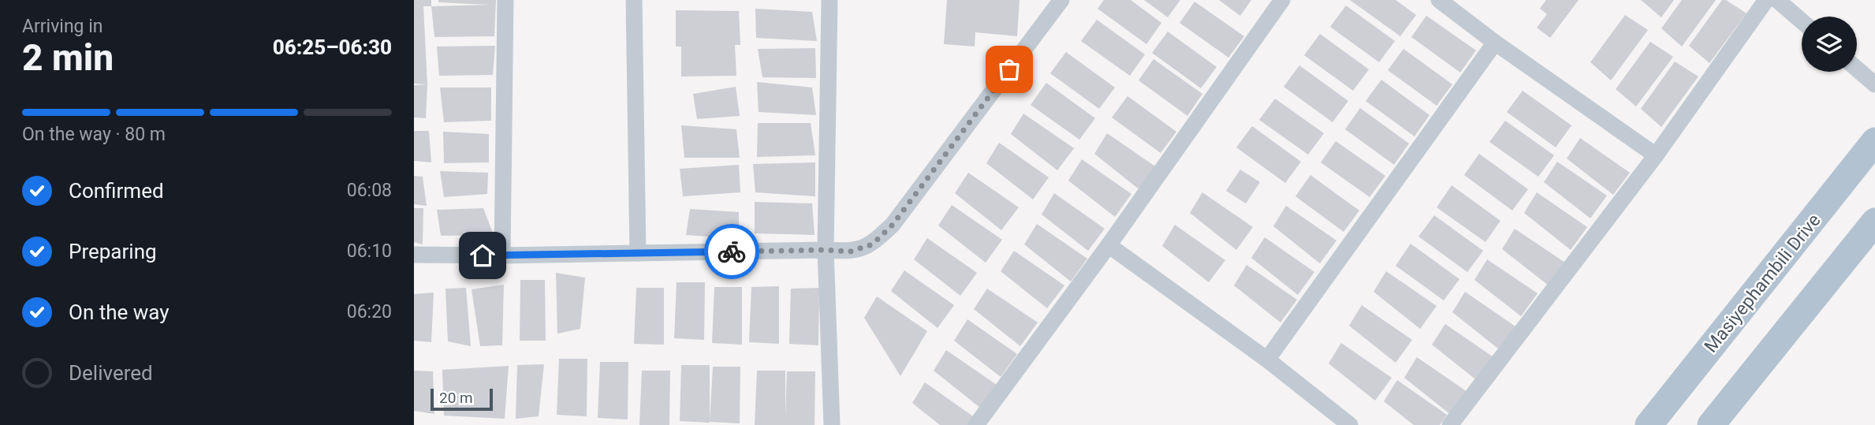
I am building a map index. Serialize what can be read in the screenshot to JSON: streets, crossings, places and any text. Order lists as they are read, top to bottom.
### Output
{
  "streets": {
    "main road": ["Masiyephambili Drive"]
  },
  "scale_bar": "20 m",
  "page": {
    "heading": ["2 min", "Arriving in", "06:25–06:30"],
    "bar": "On the way · 80 m",
    "list": [
      ["Confirmed", "06:08"],
      ["Preparing", "06:10"],
      ["On the way", "06:20"],
      "Delivered"
    ],
    "scale": "20 m"
  }
}
